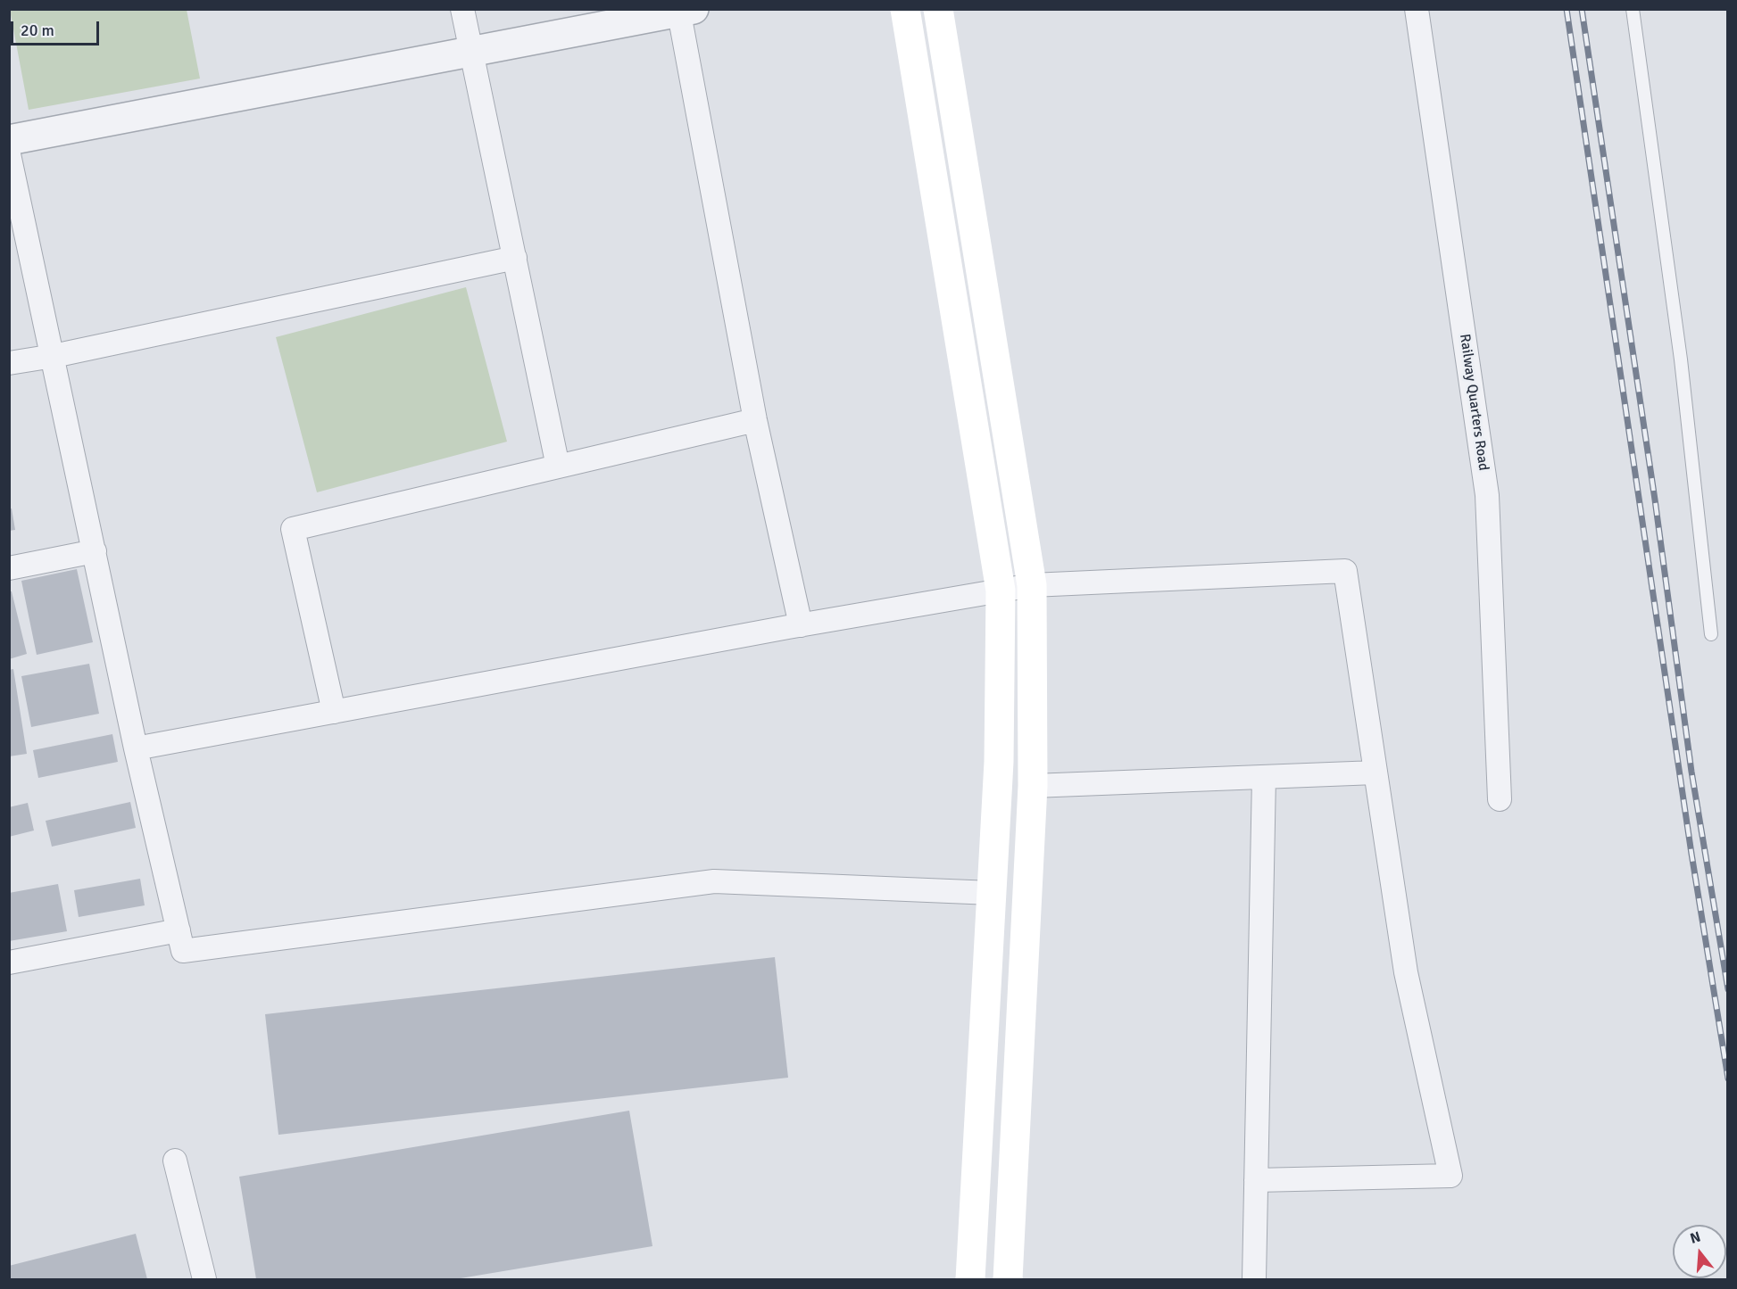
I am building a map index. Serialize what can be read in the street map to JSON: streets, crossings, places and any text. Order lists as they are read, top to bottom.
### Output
{
  "streets": {
    "street": ["Railway Quarters Road"]
  },
  "scale_bar": "20 m",
  "north": "top"
}
